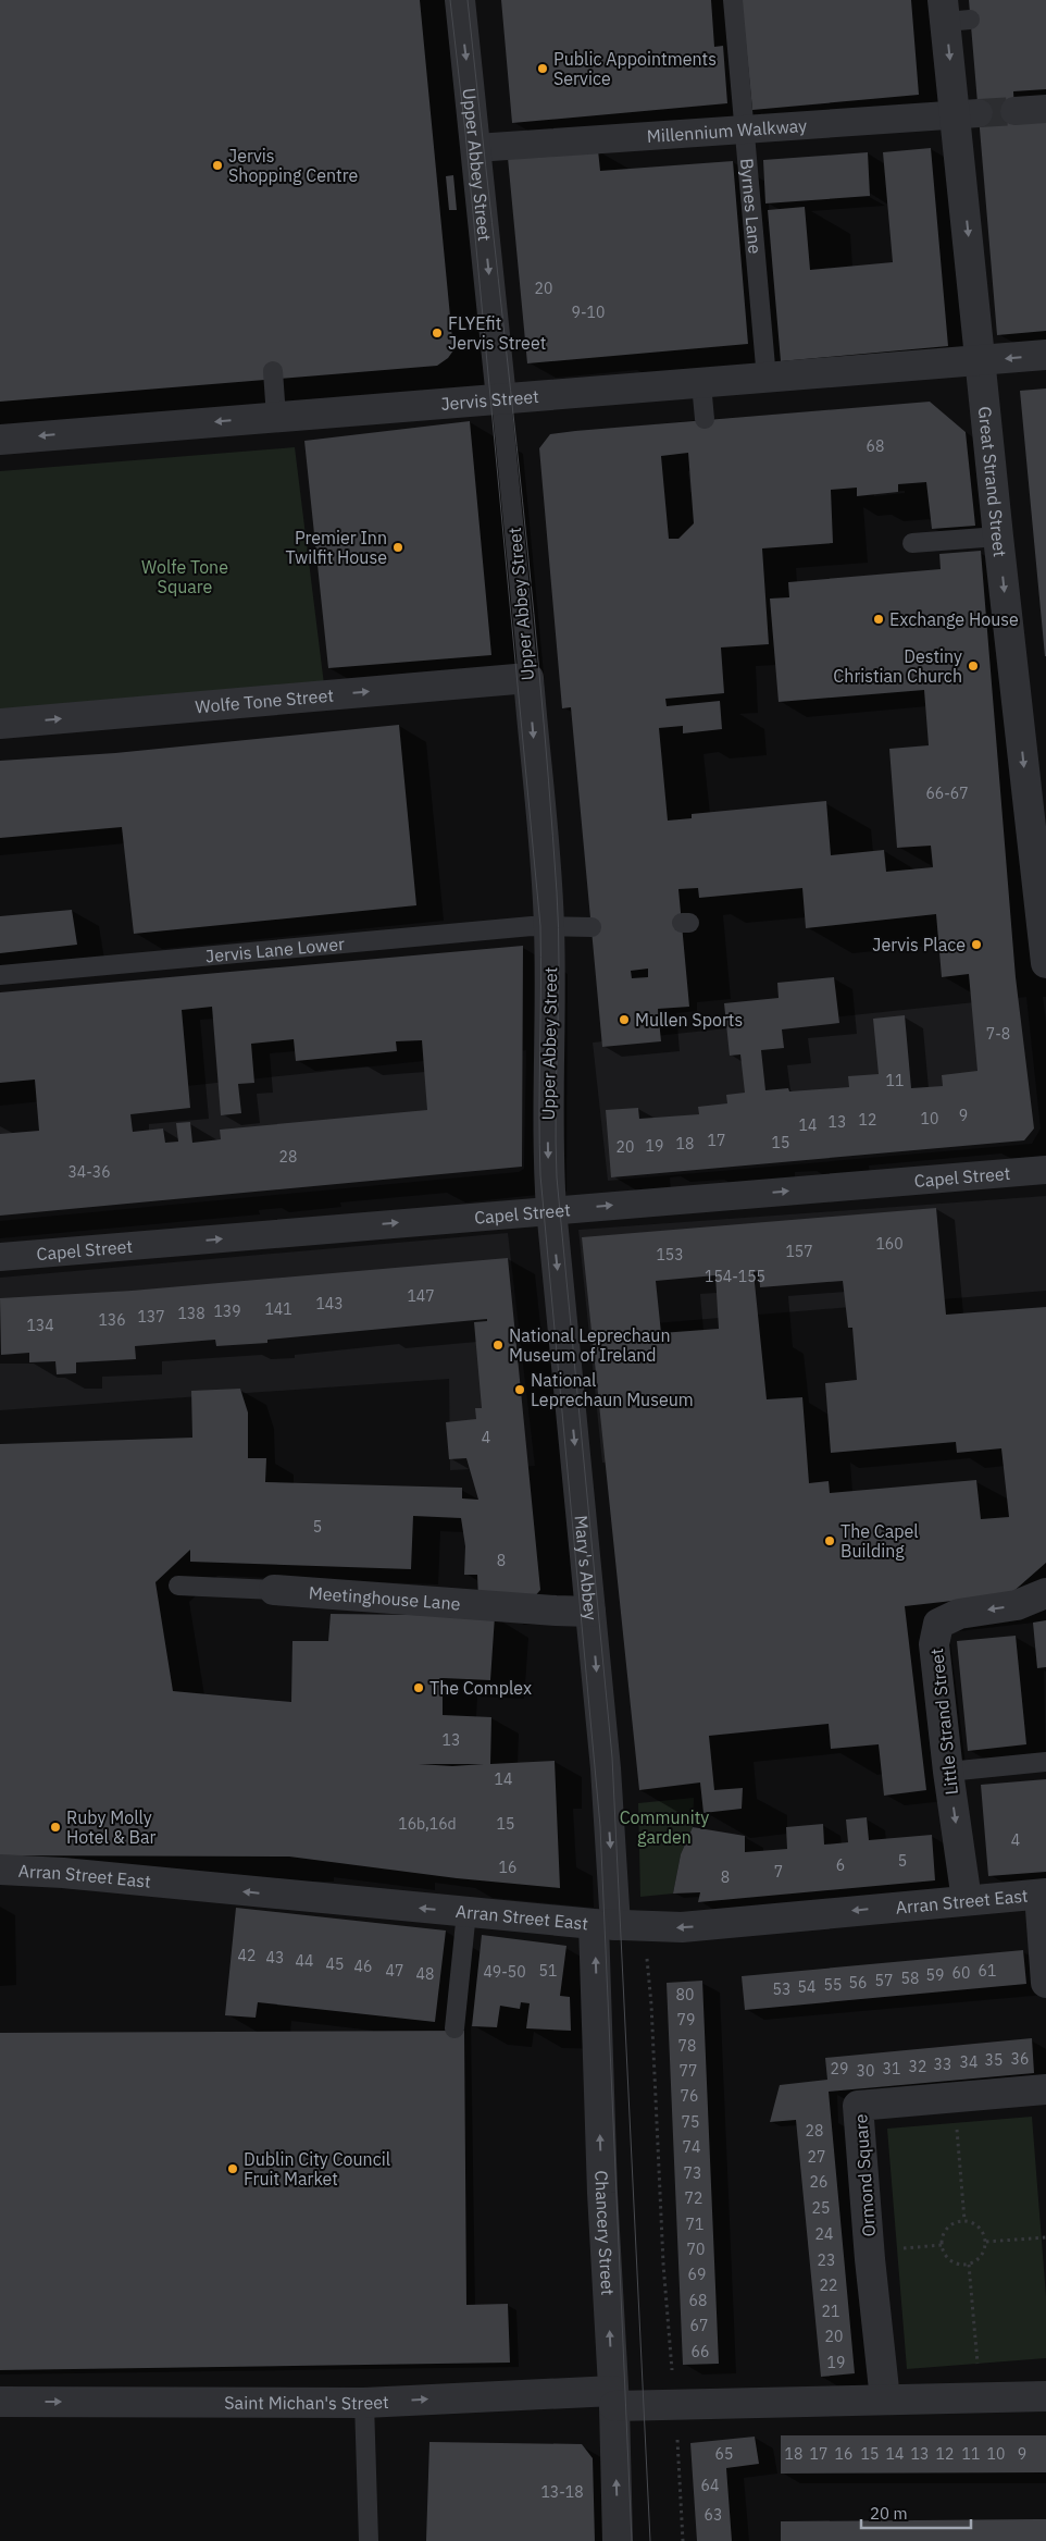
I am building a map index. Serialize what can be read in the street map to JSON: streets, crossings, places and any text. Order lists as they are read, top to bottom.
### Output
{
  "streets": {
    "street": [
      "Millennium Walkway",
      "Upper Abbey Street",
      "Jervis Street",
      "Great Strand Street",
      "Wolfe Tone Street",
      "Capel Street",
      "Mary's Abbey",
      "Meetinghouse Lane",
      "Little Strand Street",
      "Arran Street East",
      "Ormond Square",
      "Chancery Street",
      "Saint Michan's Street"
    ],
    "lane": ["Byrnes Lane", "Jervis Lane Lower"]
  },
  "crossings": [
    ["Millennium Walkway", "Upper Abbey Street"],
    ["Millennium Walkway", "Byrnes Lane"],
    ["Millennium Walkway", "Great Strand Street"],
    ["Upper Abbey Street", "Jervis Street"],
    ["Upper Abbey Street", "Wolfe Tone Street"],
    ["Upper Abbey Street", "Jervis Lane Lower"],
    ["Upper Abbey Street", "Capel Street"],
    ["Upper Abbey Street", "Mary's Abbey"],
    ["Byrnes Lane", "Jervis Street"],
    ["Jervis Street", "Great Strand Street"],
    ["Capel Street", "Mary's Abbey"],
    ["Mary's Abbey", "Meetinghouse Lane"],
    ["Mary's Abbey", "Arran Street East"],
    ["Mary's Abbey", "Chancery Street"],
    ["Little Strand Street", "Arran Street East"],
    ["Arran Street East", "Chancery Street"],
    ["Chancery Street", "Saint Michan's Street"]
  ],
  "one_way": [
    "Upper Abbey Street",
    "Great Strand Street",
    "Wolfe Tone Street",
    "Capel Street",
    "Mary's Abbey",
    "Little Strand Street",
    "Arran Street East",
    "Chancery Street",
    "Saint Michan's Street"
  ],
  "parks": ["Wolfe Tone Square", "Community garden"],
  "places": [
    "Public Appointments Service",
    "Jervis Shopping Centre",
    "FLYEfit Jervis Street",
    "Premier Inn Twilfit House",
    "Exchange House",
    "Destiny Christian Church",
    "Jervis Place",
    "Mullen Sports",
    "National Leprechaun Museum of Ireland",
    "National Leprechaun Museum",
    "The Capel Building",
    "The Complex",
    "Ruby Molly Hotel & Bar",
    "Dublin City Council Fruit Market"
  ],
  "house_numbers": [
    "20",
    "9-10",
    "68",
    "66-67",
    "7-8",
    "11",
    "9",
    "10",
    "12",
    "13",
    "14",
    "17",
    "15",
    "18",
    "19",
    "20",
    "28",
    "34-36",
    "160",
    "157",
    "153",
    "154-155",
    "147",
    "143",
    "141",
    "139",
    "138",
    "137",
    "136",
    "134",
    "4",
    "5",
    "8",
    "13",
    "14",
    "16b,16d",
    "15",
    "4",
    "5",
    "6",
    "16",
    "7",
    "8",
    "42",
    "43",
    "44",
    "45",
    "46",
    "47",
    "51",
    "61",
    "49-50",
    "60",
    "48",
    "59",
    "58",
    "57",
    "56",
    "55",
    "54",
    "53",
    "80",
    "79",
    "78",
    "36",
    "35",
    "34",
    "33",
    "32",
    "29",
    "31",
    "77",
    "30",
    "76",
    "75",
    "28",
    "74",
    "27",
    "73",
    "26",
    "72",
    "25",
    "71",
    "24",
    "70",
    "23",
    "69",
    "22",
    "68",
    "21",
    "67",
    "20",
    "66",
    "19",
    "65",
    "18",
    "17",
    "16",
    "15",
    "14",
    "13",
    "12",
    "11",
    "10",
    "9",
    "64",
    "13-18",
    "63"
  ],
  "scale_bar": "20 m"
}
